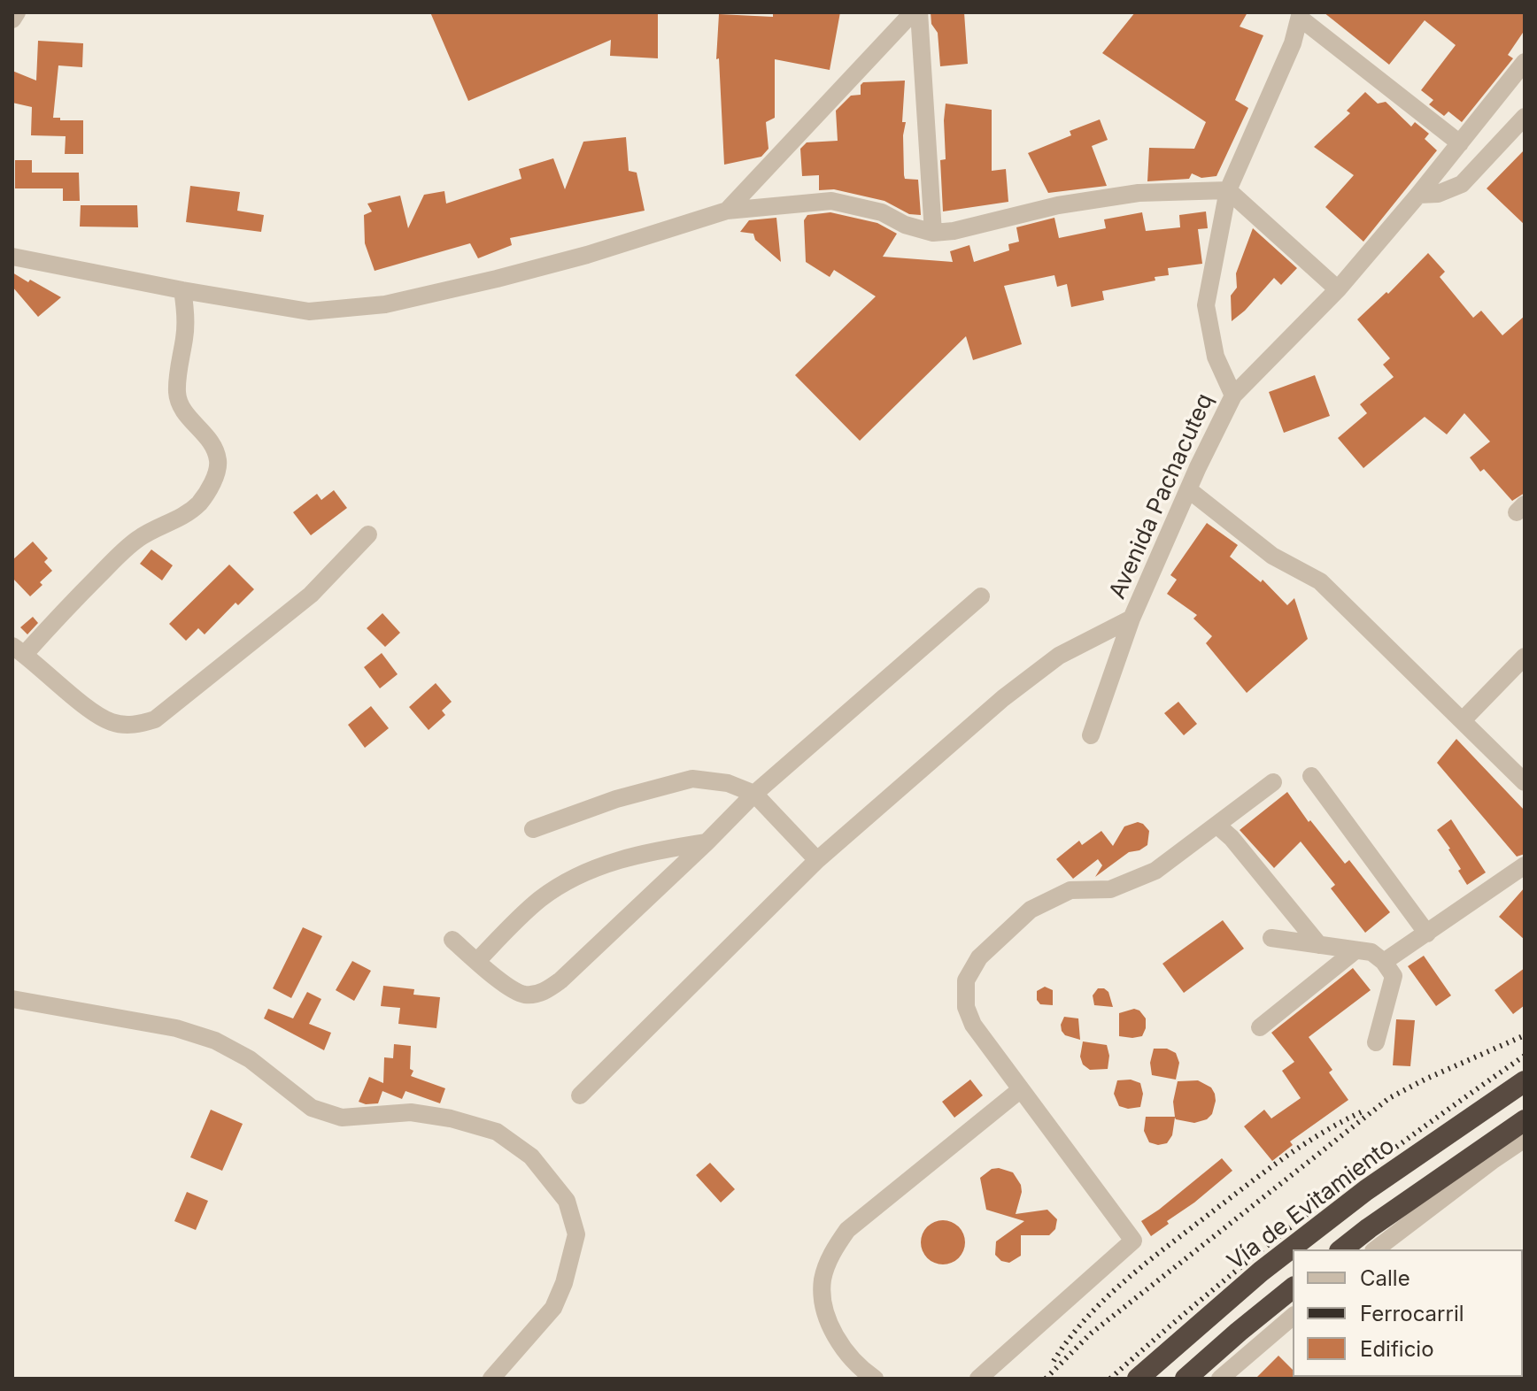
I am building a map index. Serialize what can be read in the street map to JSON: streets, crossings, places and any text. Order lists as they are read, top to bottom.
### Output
{
  "streets": {
    "highway": ["Vía de Evitamiento"],
    "street": ["Avenida Pachacuteq"]
  },
  "legend": ["Calle", "Ferrocarril", "Edificio"]
}
